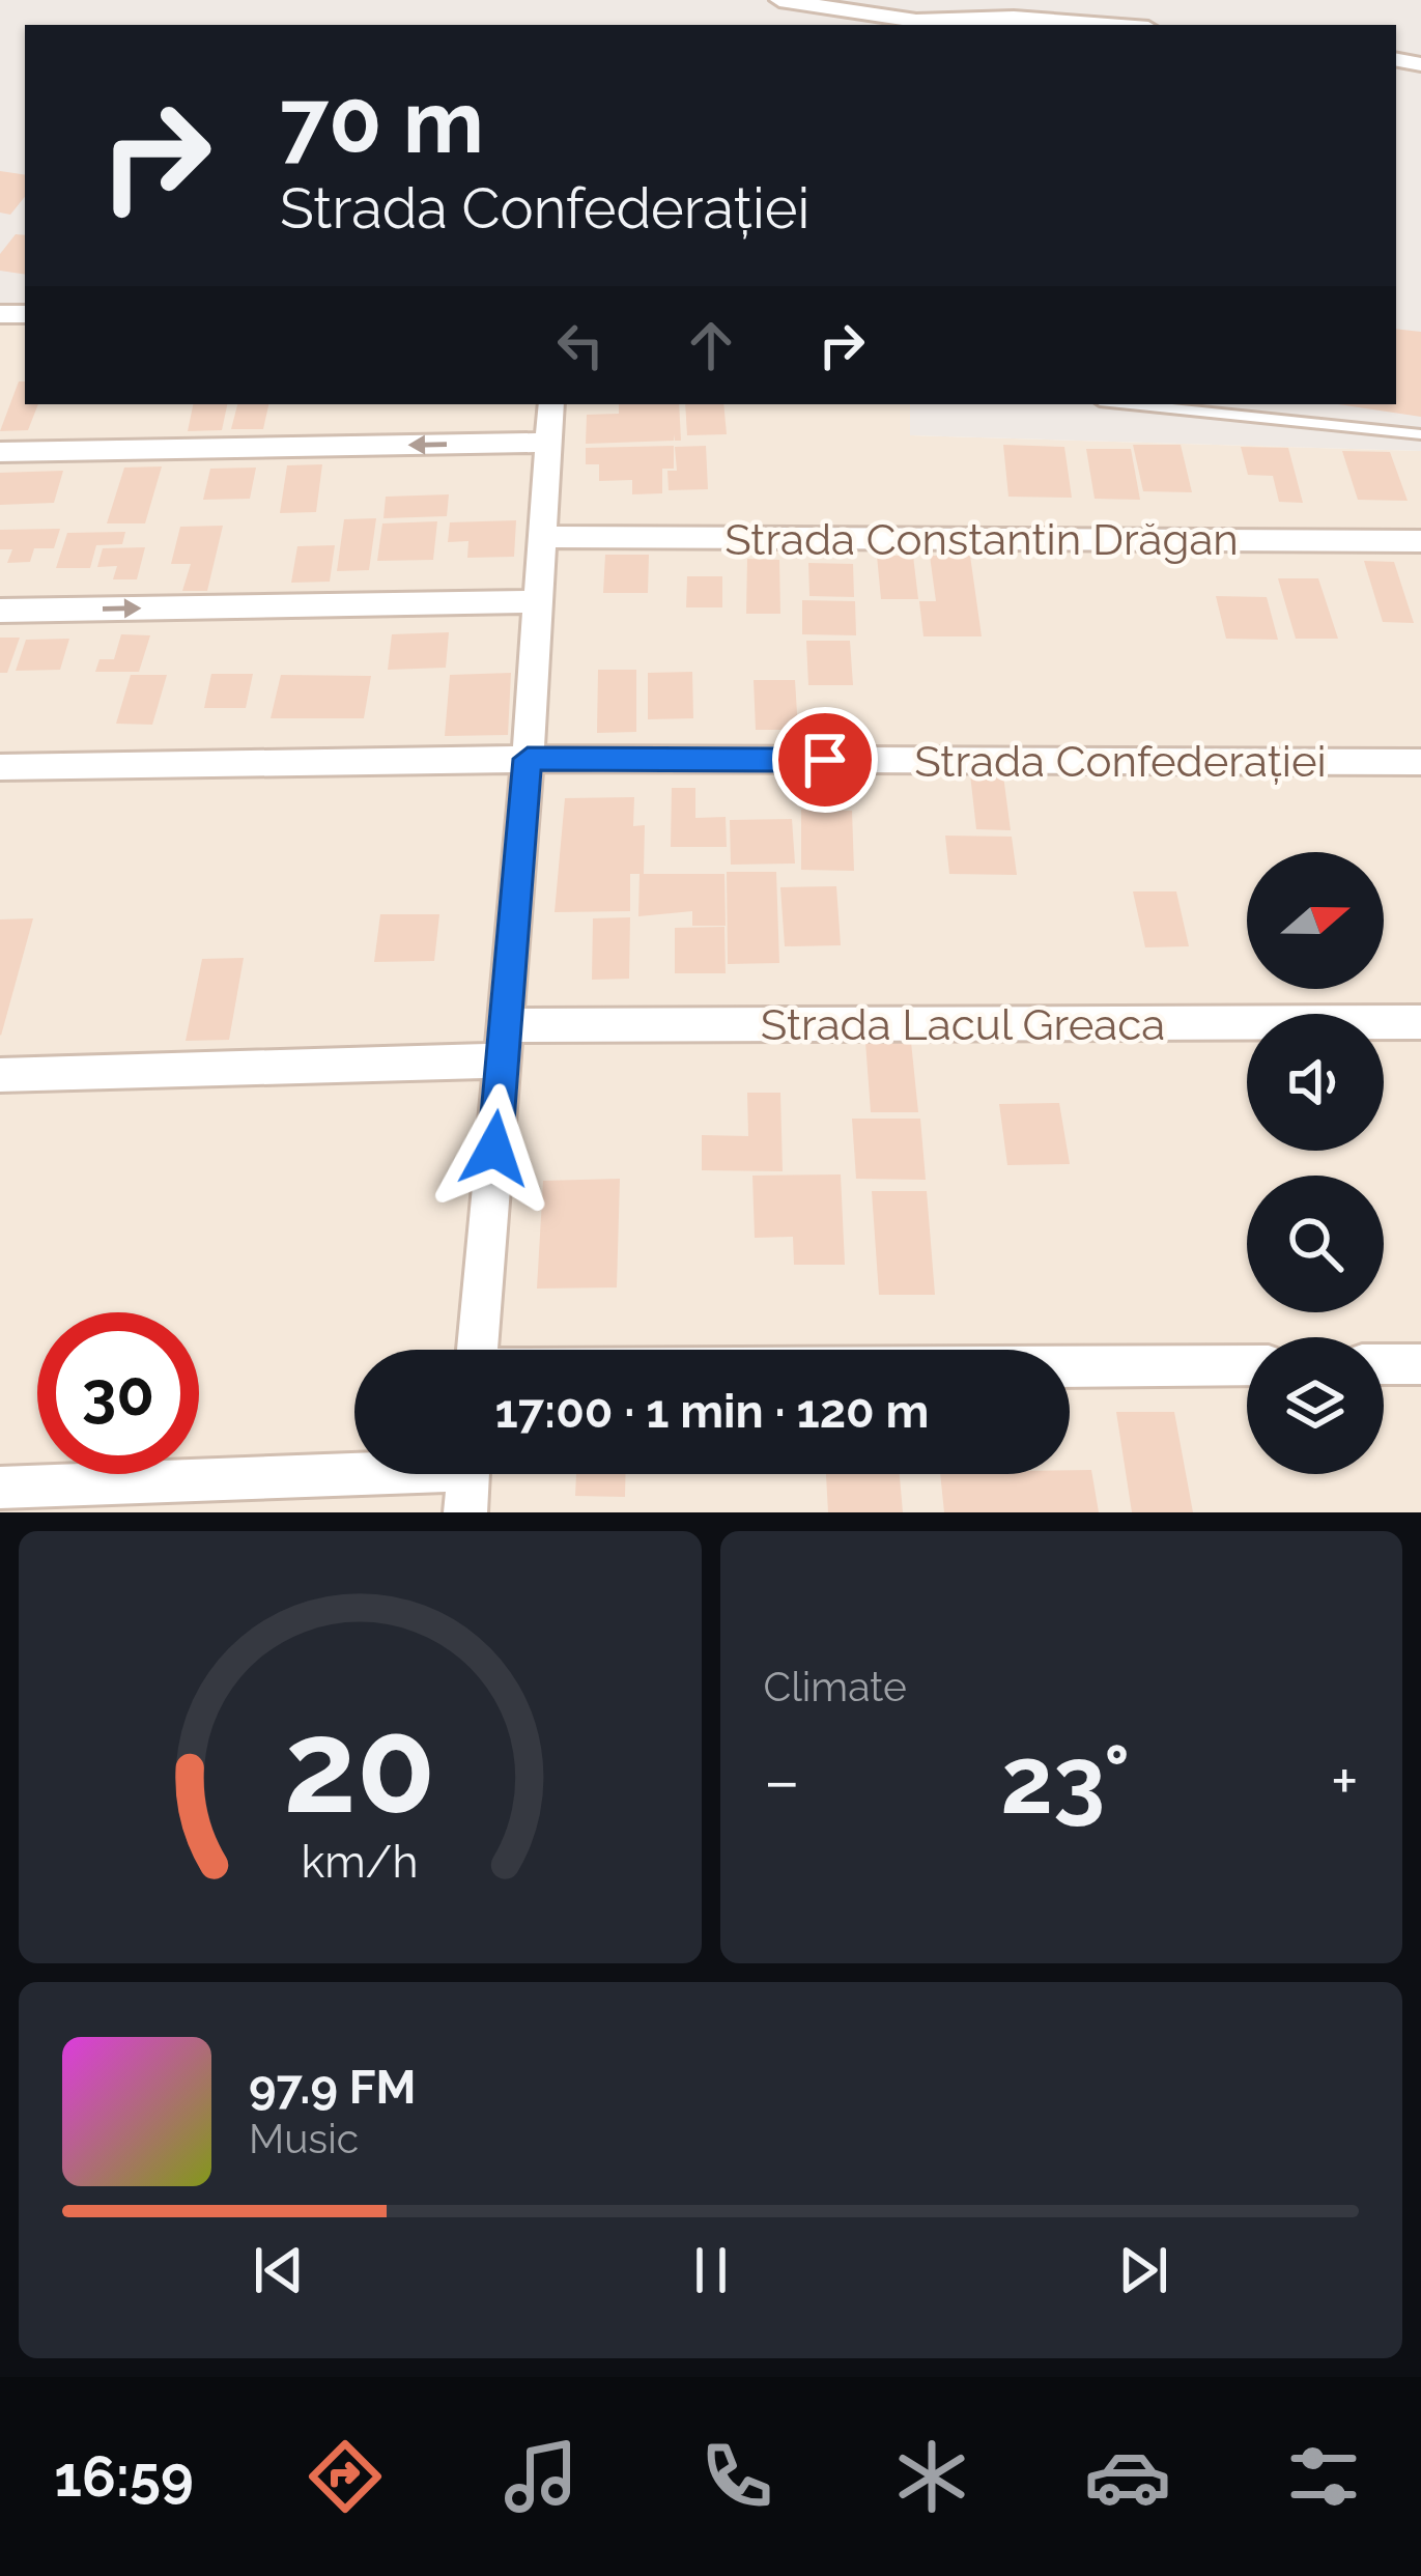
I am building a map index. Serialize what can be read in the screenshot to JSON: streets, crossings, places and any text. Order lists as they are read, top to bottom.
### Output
{
  "streets": {
    "street": ["Strada Constantin Drăgan", "Strada Confederației", "Strada Lacul Greaca"]
  },
  "north": "right",
  "page": {
    "turn": ["70 m", "Strada Confederației"],
    "limit": "30",
    "trip": "17:00 · 1 min · 120 m",
    "tile": "Climate",
    "heat": ["−", "23°", "+"],
    "song": ["97.9 FM", "Music"],
    "tabs": "16:59",
    "gauge": ["20", "km/h"]
  }
}
